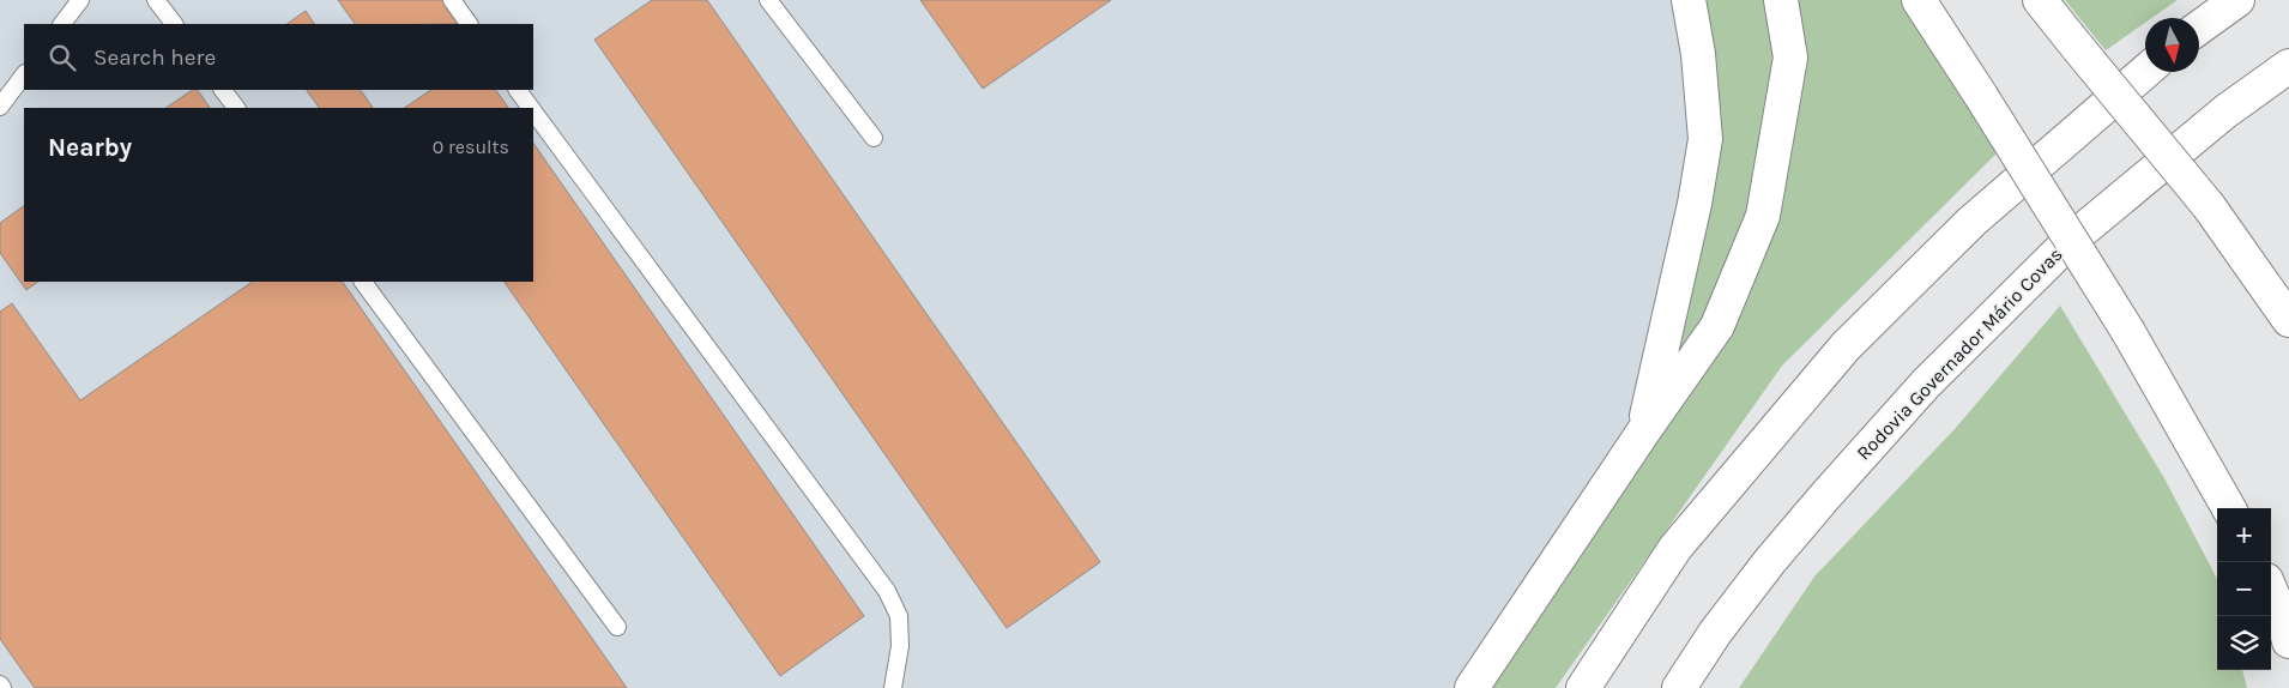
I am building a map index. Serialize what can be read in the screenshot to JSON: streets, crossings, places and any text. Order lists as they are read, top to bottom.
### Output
{
  "streets": {
    "highway": ["Rodovia Governador Mário Covas"]
  },
  "north": "bottom",
  "page": {
    "search": "Search here",
    "heading": ["Nearby", "0 results"],
    "map_buttons": ["+", "−"]
  }
}
